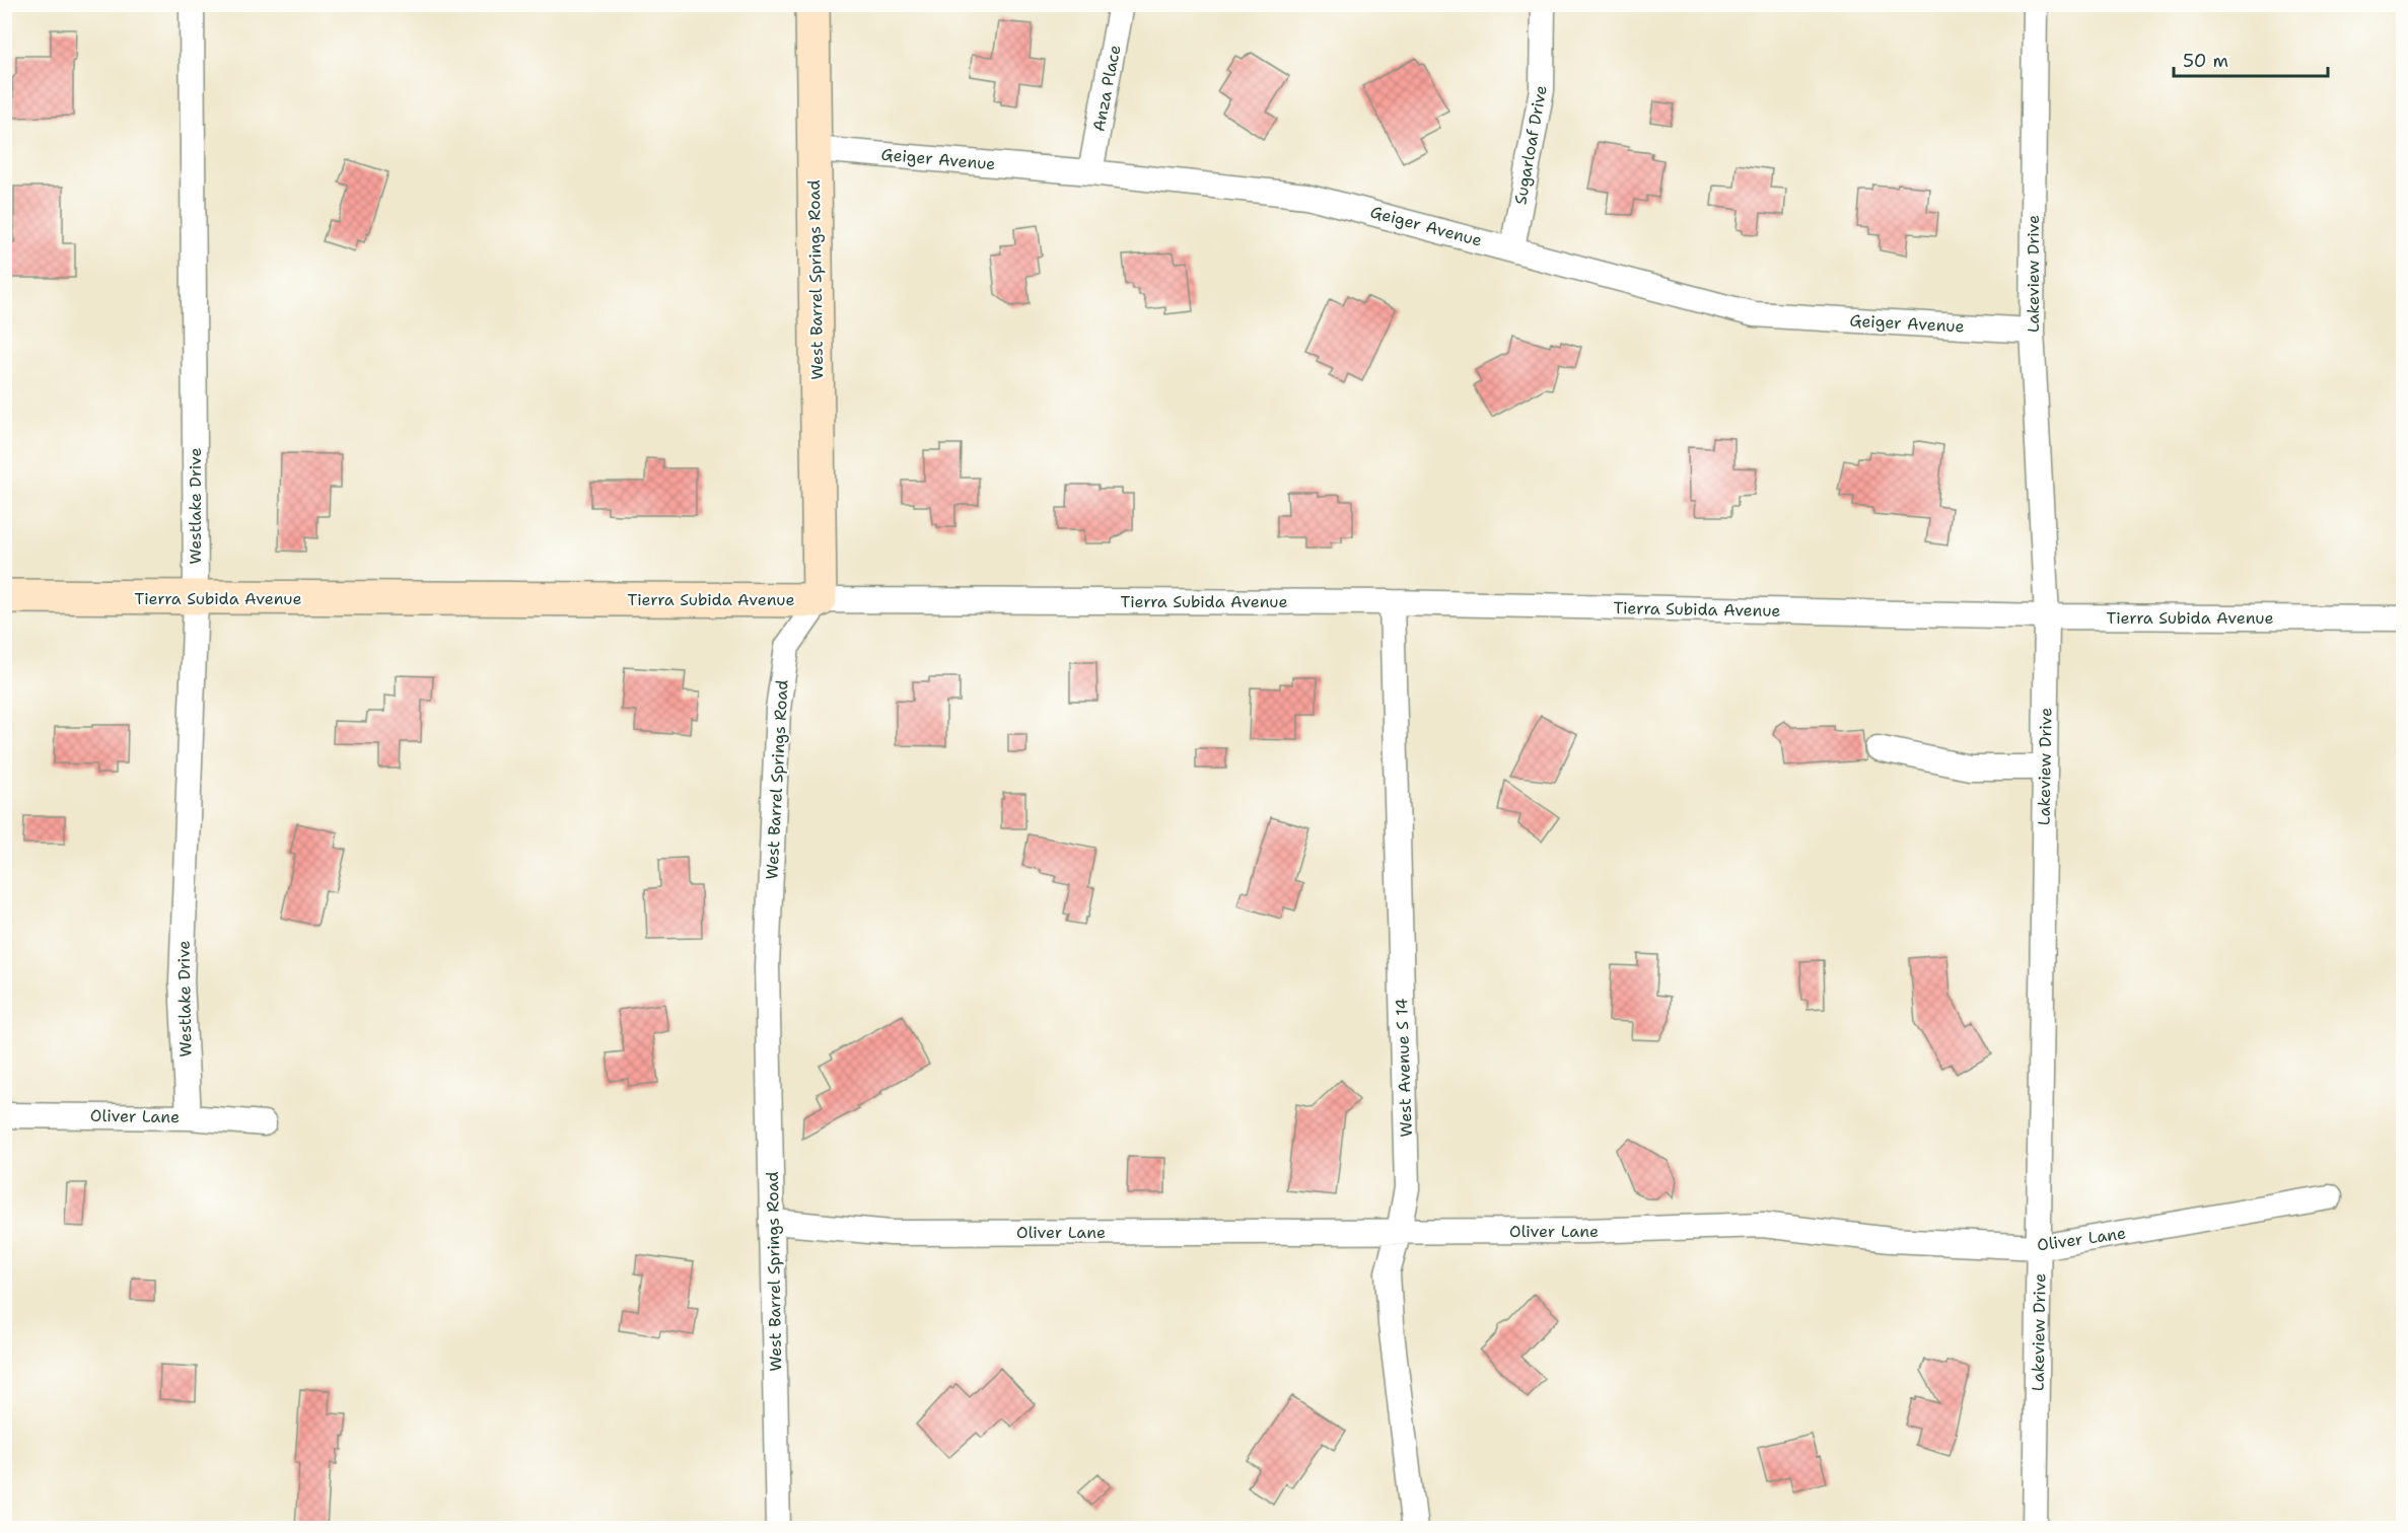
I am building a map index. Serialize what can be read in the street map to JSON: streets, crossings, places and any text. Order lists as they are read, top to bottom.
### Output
{
  "streets": {
    "street": [
      "Anza Place",
      "Sugarloaf Drive",
      "Geiger Avenue",
      "Lakeview Drive",
      "West Barrel Springs Road",
      "Westlake Drive",
      "Tierra Subida Avenue",
      "West Avenue S 14",
      "Oliver Lane"
    ]
  },
  "crossings": [
    ["Anza Place", "Geiger Avenue"],
    ["Sugarloaf Drive", "Geiger Avenue"],
    ["Geiger Avenue", "Lakeview Drive"],
    ["Geiger Avenue", "West Barrel Springs Road"],
    ["Lakeview Drive", "Tierra Subida Avenue"],
    ["Lakeview Drive", "Oliver Lane"],
    ["West Barrel Springs Road", "Tierra Subida Avenue"],
    ["West Barrel Springs Road", "Oliver Lane"],
    ["Westlake Drive", "Tierra Subida Avenue"],
    ["Westlake Drive", "Oliver Lane"],
    ["Tierra Subida Avenue", "West Avenue S 14"],
    ["West Avenue S 14", "Oliver Lane"]
  ],
  "scale_bar": "50 m"
}
